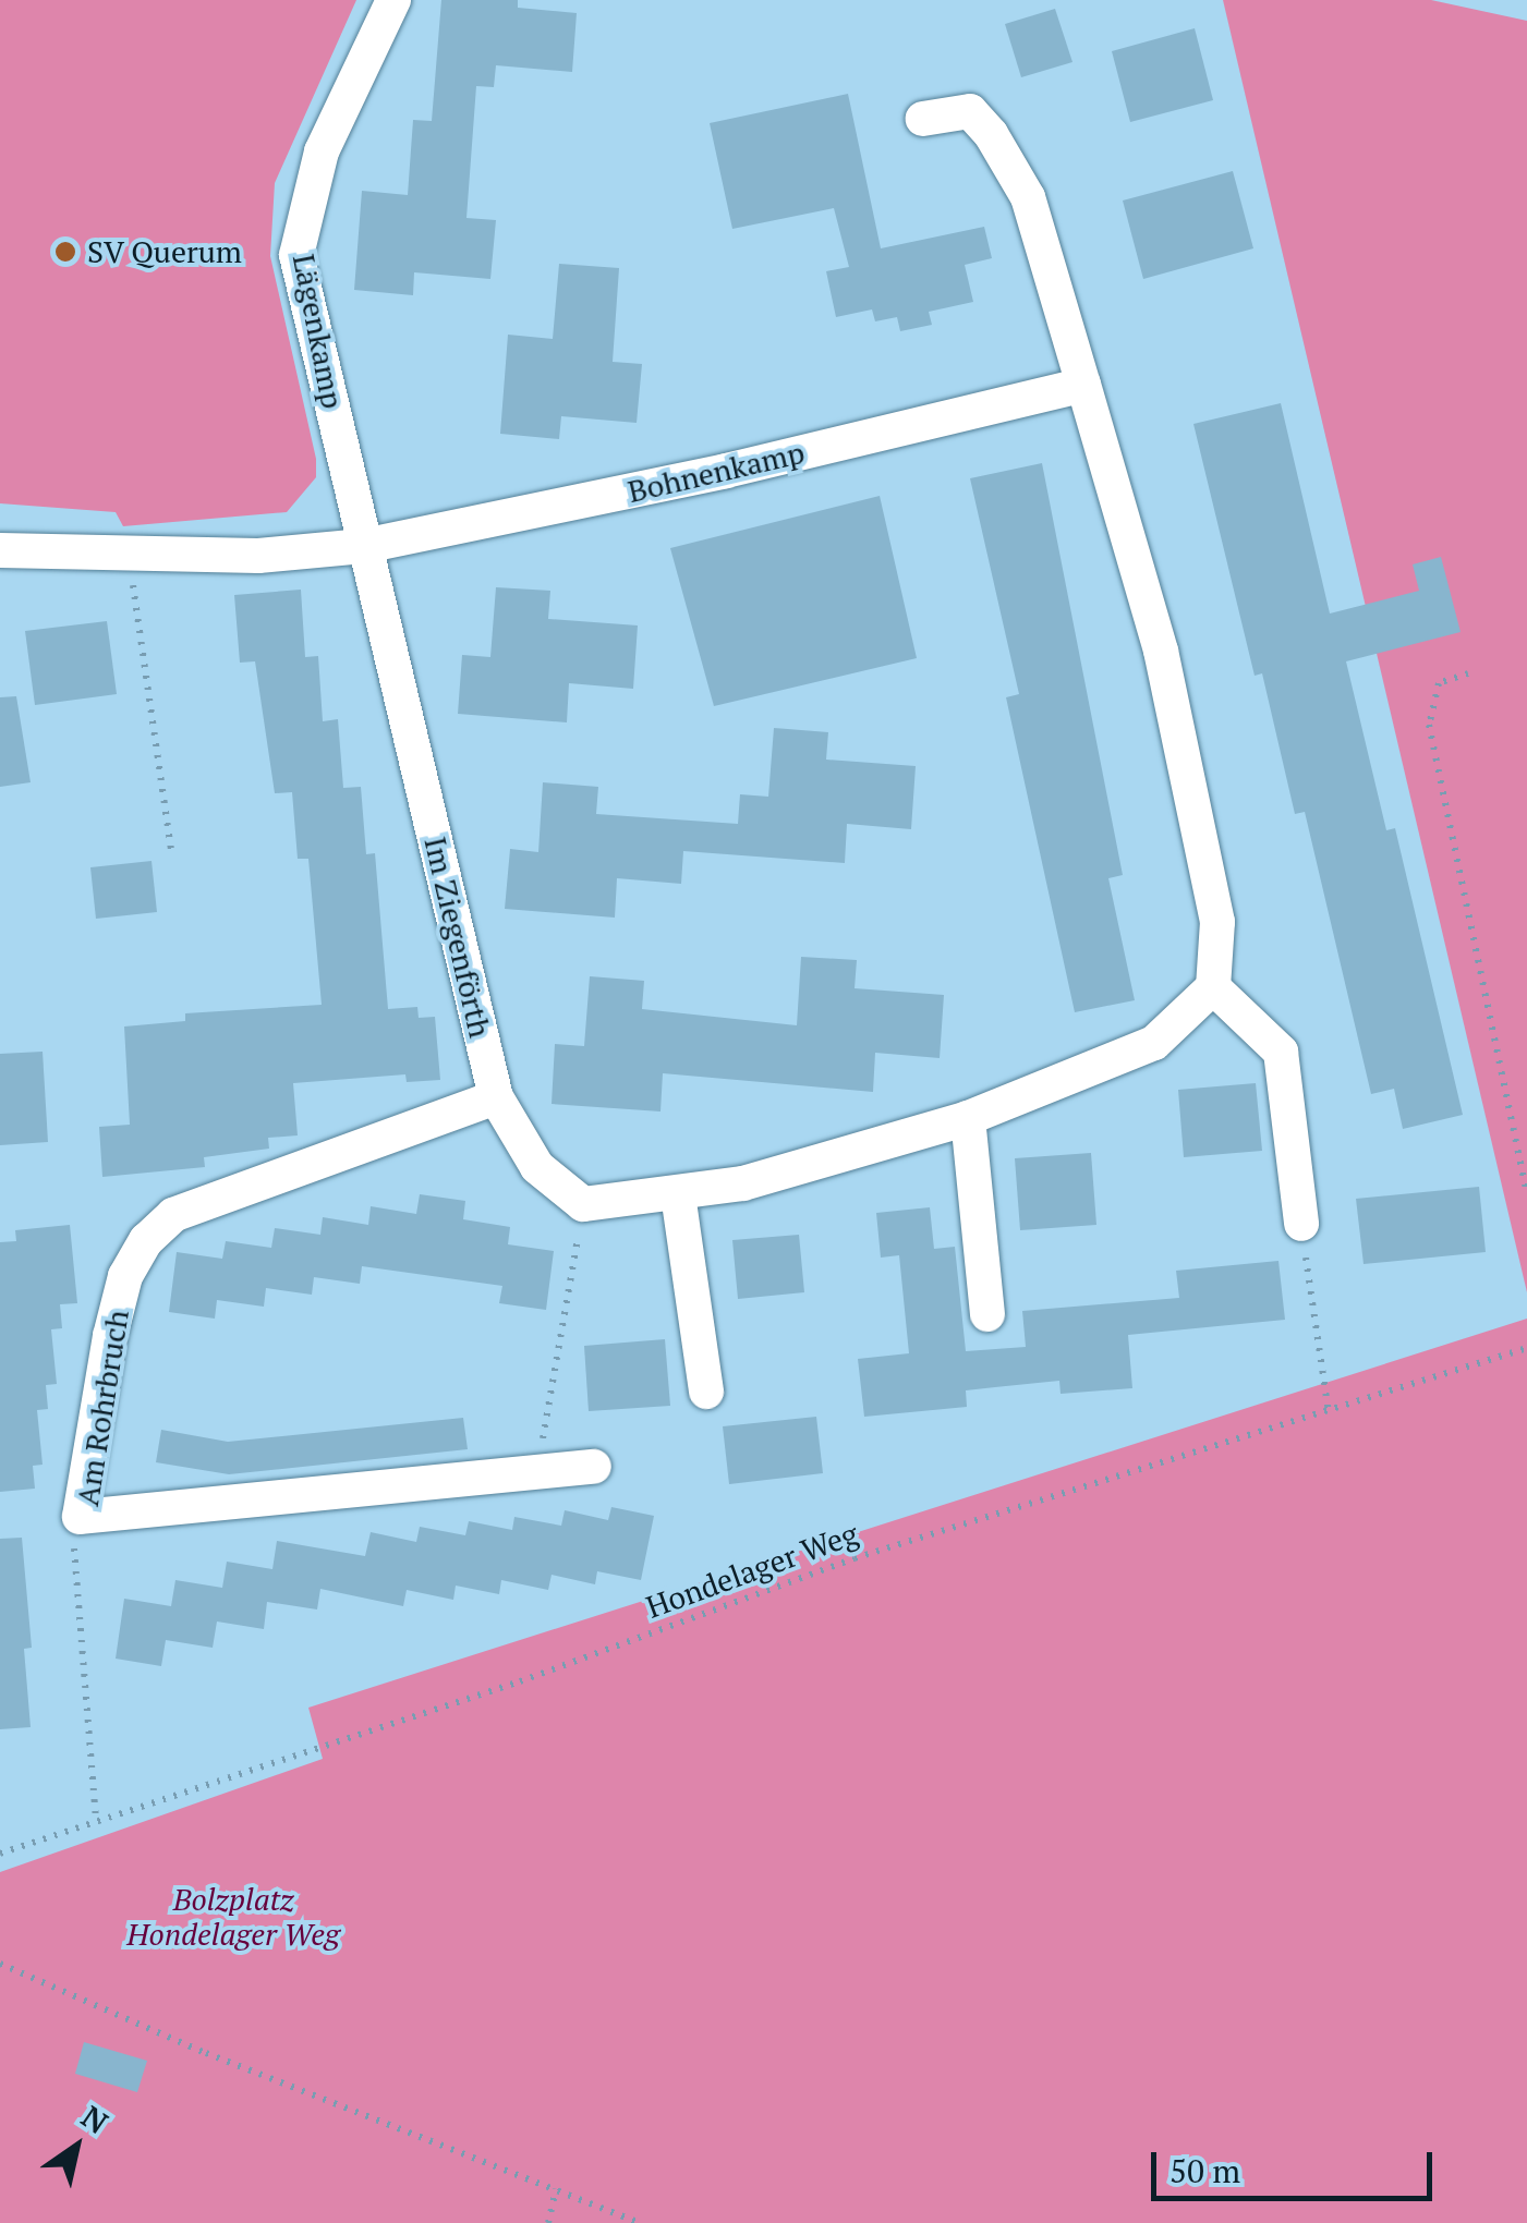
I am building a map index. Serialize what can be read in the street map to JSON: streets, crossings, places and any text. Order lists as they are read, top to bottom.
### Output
{
  "streets": {
    "street": [
      "Lägenkamp",
      "Bohnenkamp",
      "Im Ziegenförth",
      "Am Rohrbruch"
    ],
    "path": ["Hondelager Weg"]
  },
  "crossings": [
    ["Lägenkamp", "Bohnenkamp"],
    ["Lägenkamp", "Im Ziegenförth"],
    ["Bohnenkamp", "Im Ziegenförth"],
    ["Im Ziegenförth", "Am Rohrbruch"]
  ],
  "parks": ["Bolzplatz Hondelager Weg"],
  "places": ["SV Querum"],
  "scale_bar": "50 m",
  "north": "top right"
}
